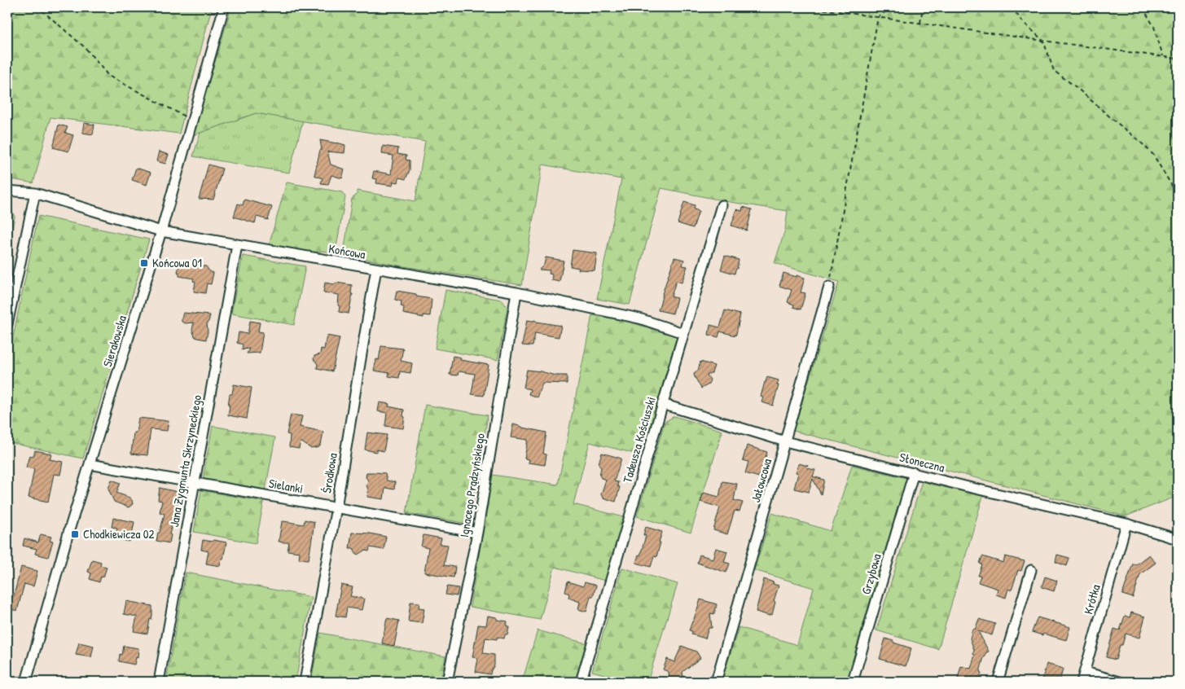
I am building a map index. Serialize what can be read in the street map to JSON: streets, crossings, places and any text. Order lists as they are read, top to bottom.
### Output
{
  "streets": {
    "street": [
      "Końcowa",
      "Sierakowska",
      "Tadeusza Kościuszki",
      "Jana Zygmunta Skrzyneckiego",
      "Słoneczna",
      "Środkowa",
      "Jałowcowa",
      "Ignacego Prądzyńskiego",
      "Sielanki",
      "Grzybowa",
      "Krótka"
    ]
  },
  "crossings": [
    ["Końcowa", "Sierakowska"],
    ["Końcowa", "Tadeusza Kościuszki"],
    ["Końcowa", "Jana Zygmunta Skrzyneckiego"],
    ["Końcowa", "Środkowa"],
    ["Końcowa", "Ignacego Prądzyńskiego"],
    ["Sierakowska", "Sielanki"],
    ["Tadeusza Kościuszki", "Słoneczna"],
    ["Jana Zygmunta Skrzyneckiego", "Sielanki"],
    ["Słoneczna", "Jałowcowa"],
    ["Słoneczna", "Grzybowa"],
    ["Słoneczna", "Krótka"],
    ["Środkowa", "Sielanki"],
    ["Ignacego Prądzyńskiego", "Sielanki"]
  ],
  "places": {
    "transit": ["Końcowa 01", "Chodkiewicza 02"]
  }
}
